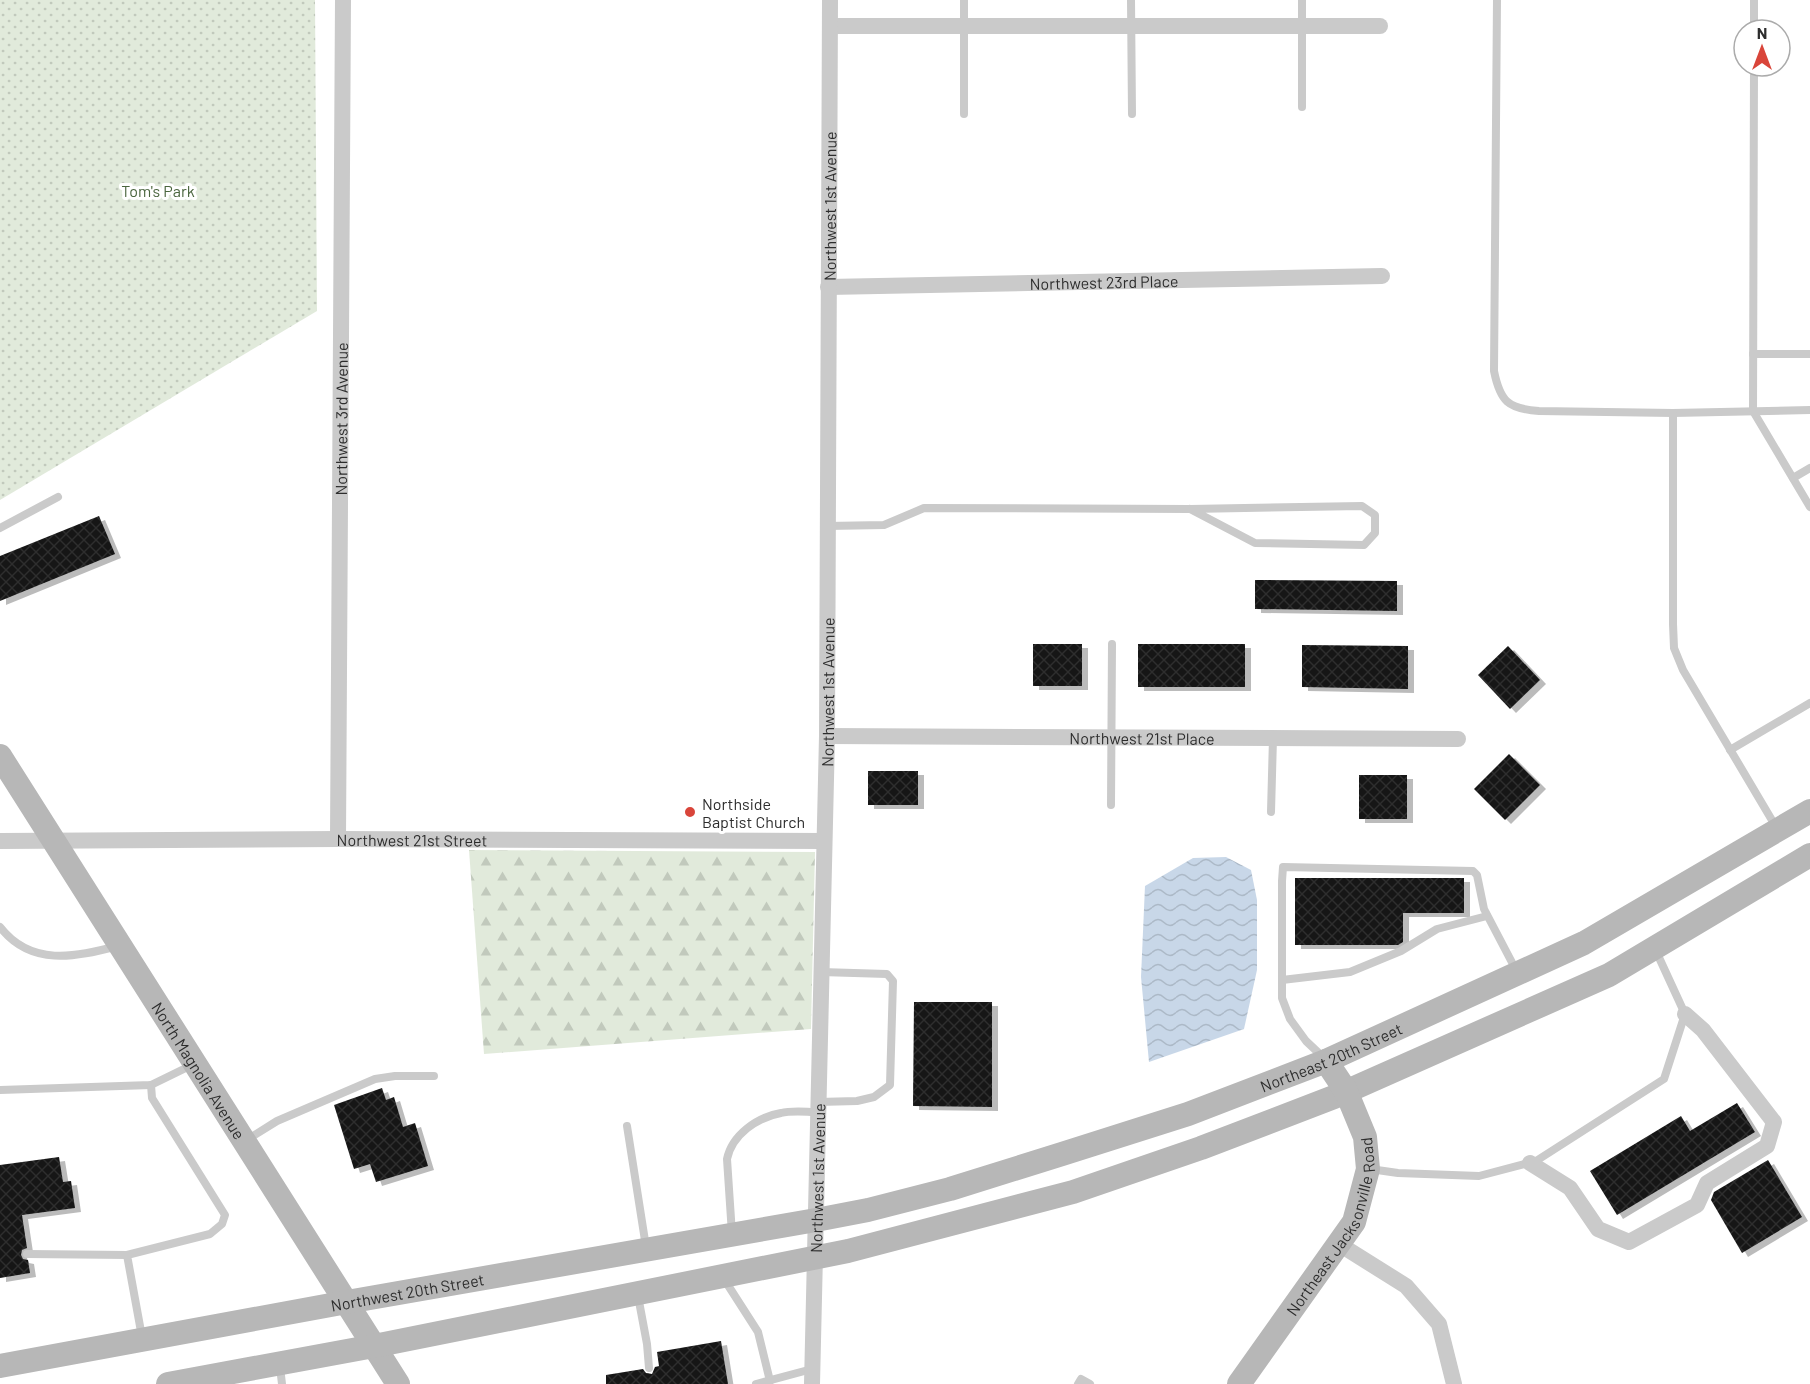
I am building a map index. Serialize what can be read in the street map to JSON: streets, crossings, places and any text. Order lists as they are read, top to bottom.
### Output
{
  "streets": {
    "main road": [
      "Northeast 20th Street",
      "North Magnolia Avenue",
      "Northeast Jacksonville Road",
      "Northwest 20th Street"
    ],
    "street": [
      "Northwest 1st Avenue",
      "Northwest 23rd Place",
      "Northwest 3rd Avenue",
      "Northwest 21st Place",
      "Northwest 21st Street"
    ]
  },
  "crossings": [
    ["Northwest 1st Avenue", "Northwest 23rd Place"],
    ["Northwest 1st Avenue", "Northwest 21st Place"],
    ["Northwest 1st Avenue", "Northwest 21st Street"],
    ["Northwest 1st Avenue", "Northeast 20th Street"],
    ["Northwest 1st Avenue", "Northwest 20th Street"],
    ["Northwest 3rd Avenue", "Northwest 21st Street"],
    ["Northwest 21st Street", "North Magnolia Avenue"],
    ["Northeast 20th Street", "Northeast Jacksonville Road"],
    ["Northeast 20th Street", "Northwest 20th Street"],
    ["North Magnolia Avenue", "Northwest 20th Street"]
  ],
  "parks": ["Tom's Park"],
  "places": ["Northside Baptist Church"],
  "north": "top"
}
